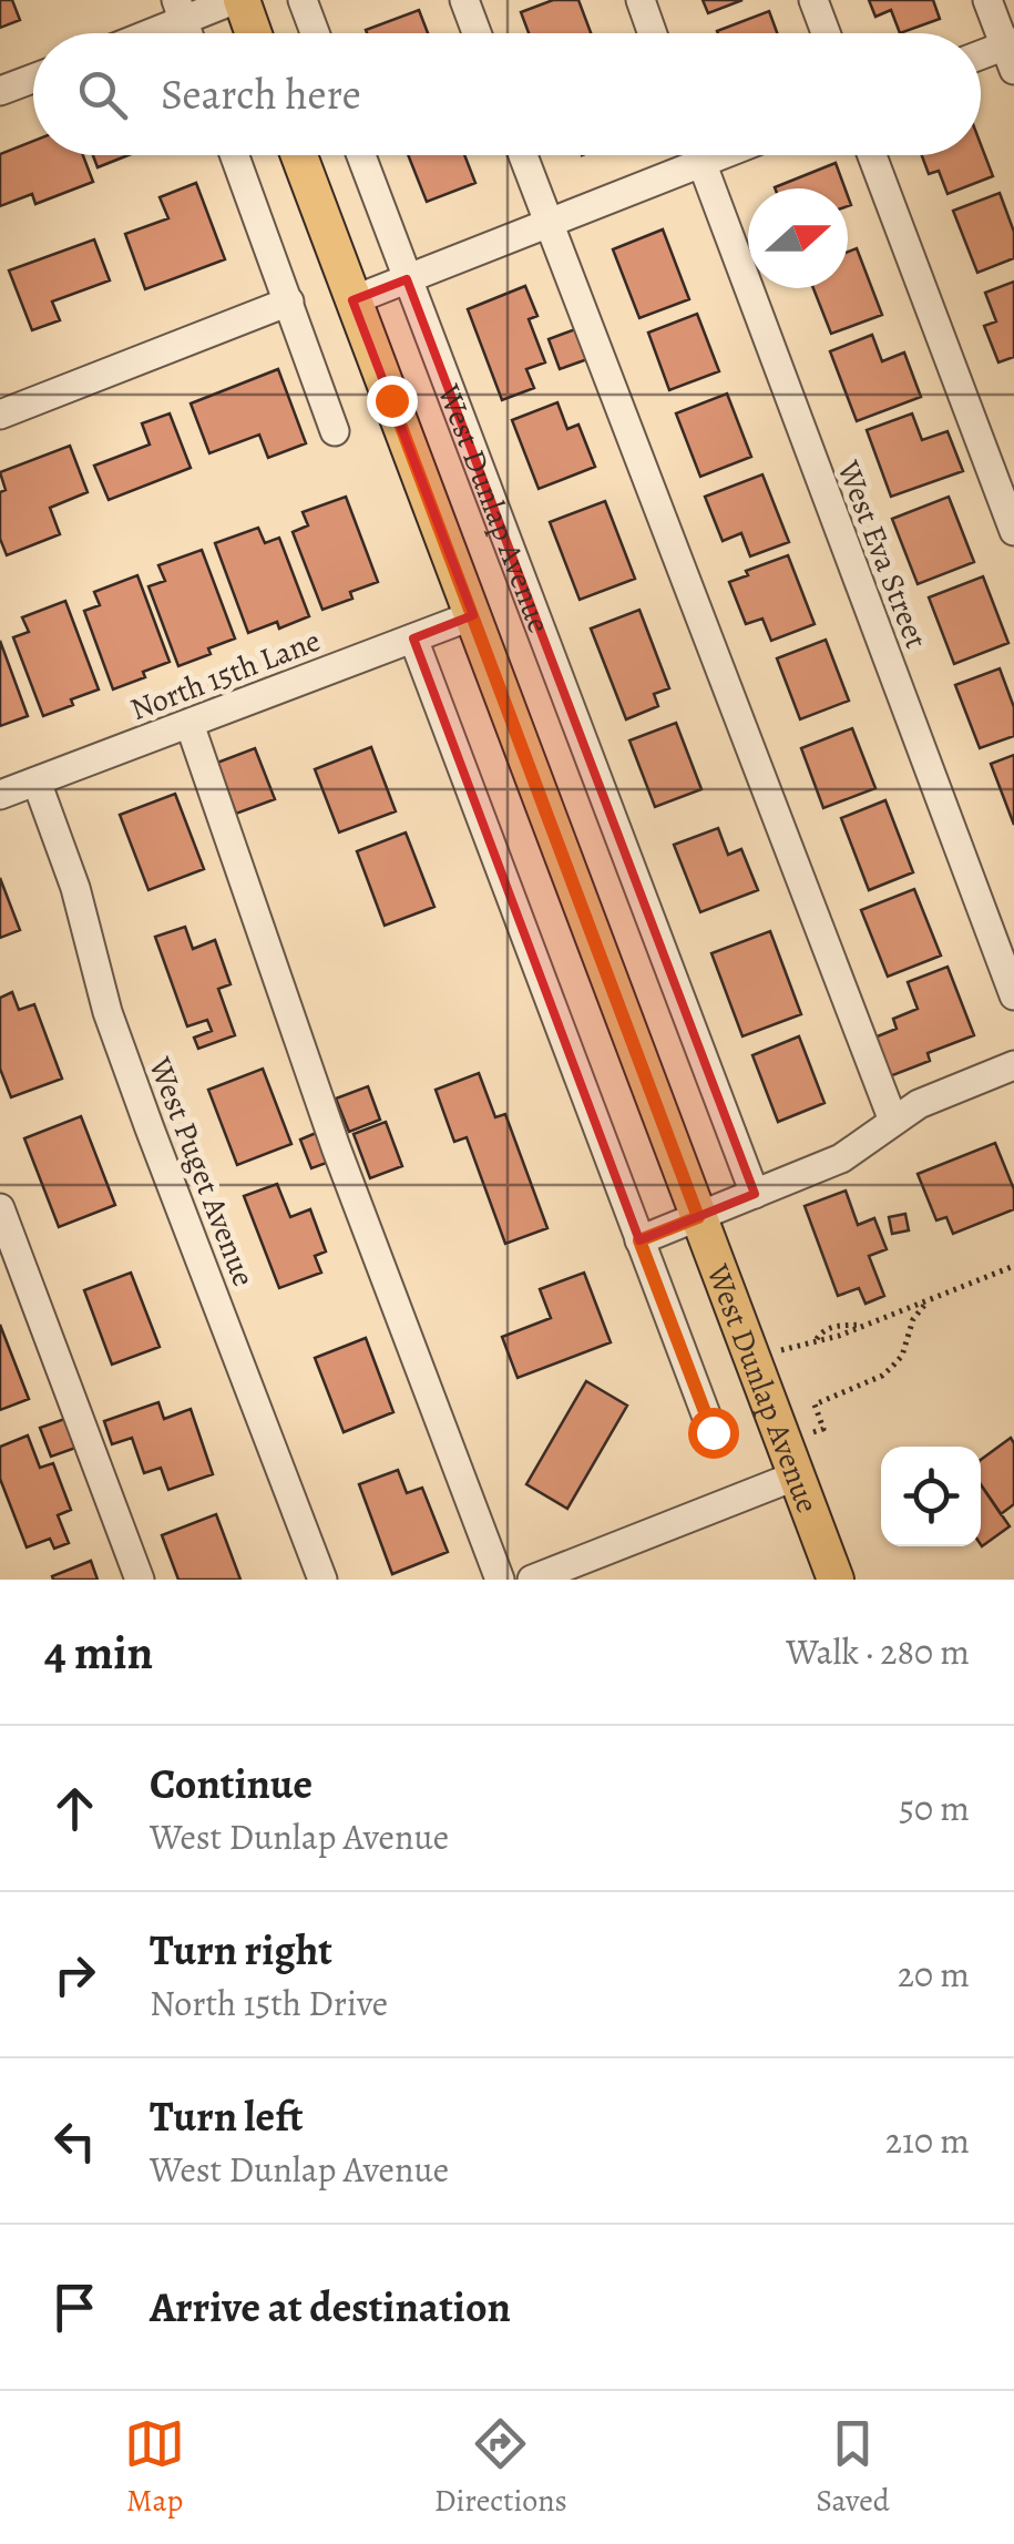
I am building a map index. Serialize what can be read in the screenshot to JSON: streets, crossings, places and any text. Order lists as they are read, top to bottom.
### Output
{
  "streets": {
    "main road": ["West Dunlap Avenue"],
    "street": ["West Eva Street", "North 15th Lane", "West Puget Avenue"]
  },
  "crossings": [
    ["West Dunlap Avenue", "North 15th Lane"],
    ["North 15th Lane", "West Puget Avenue"]
  ],
  "north": "right",
  "page": {
    "search": "Search here",
    "heading": ["4 min", "Walk · 280 m"],
    "list": [
      ["Continue", "West Dunlap Avenue", "50 m"],
      ["Turn right", "North 15th Drive", "20 m"],
      ["Turn left", "West Dunlap Avenue", "210 m"],
      "Arrive at destination"
    ],
    "nav": ["Map", "Directions", "Saved"]
  }
}
